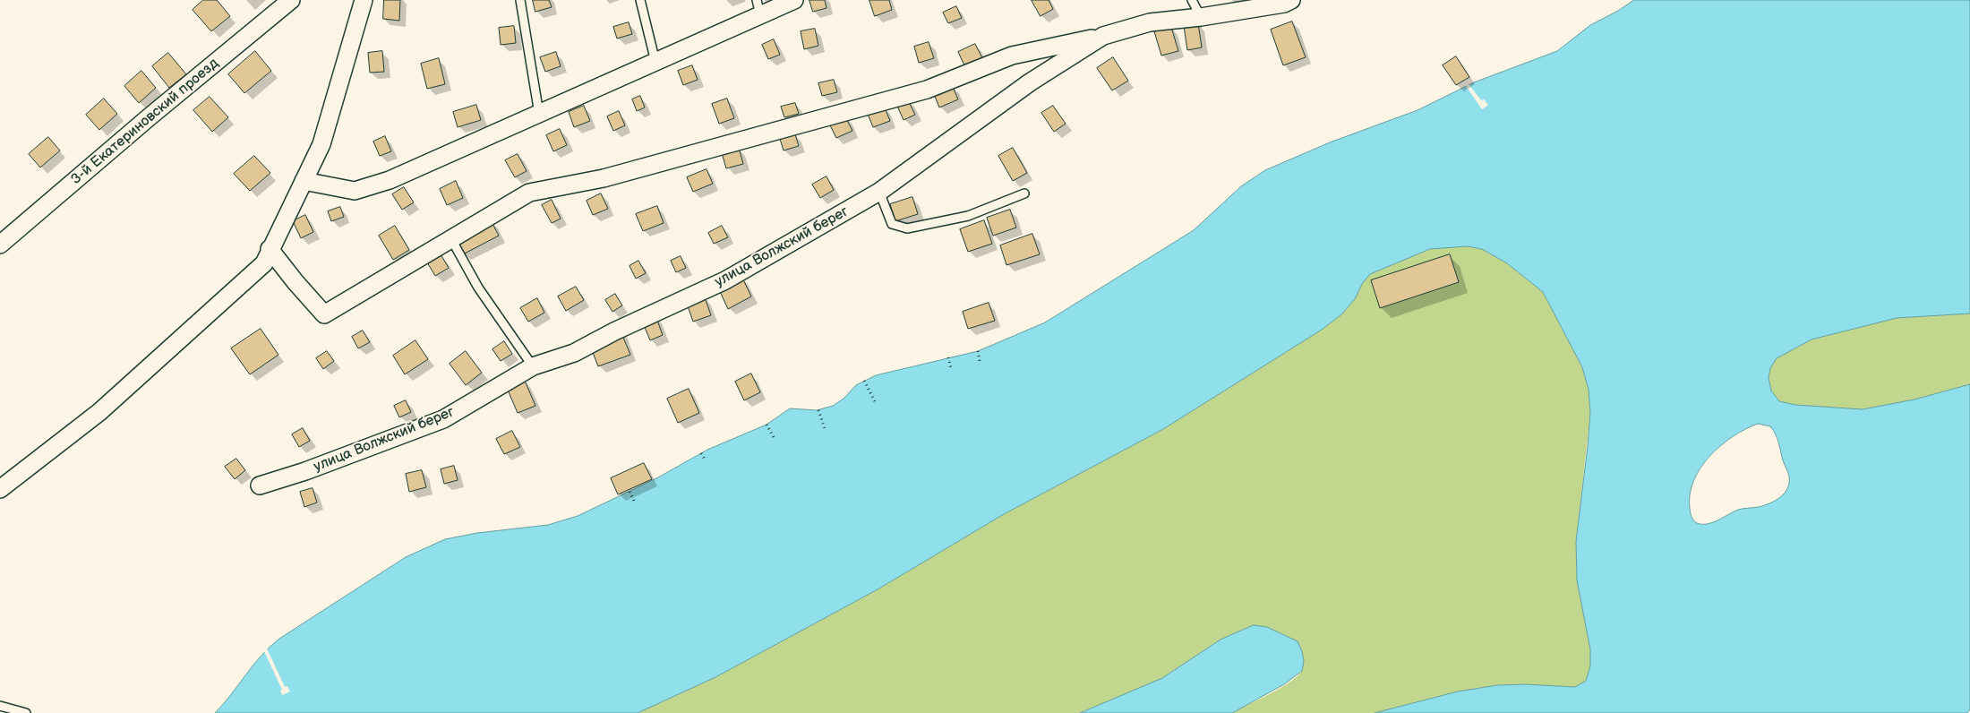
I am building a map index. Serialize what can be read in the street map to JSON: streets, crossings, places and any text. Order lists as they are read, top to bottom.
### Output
{
  "streets": {
    "street": ["3-й Екатериновский проезд", "улица Волжский берег"]
  }
}
